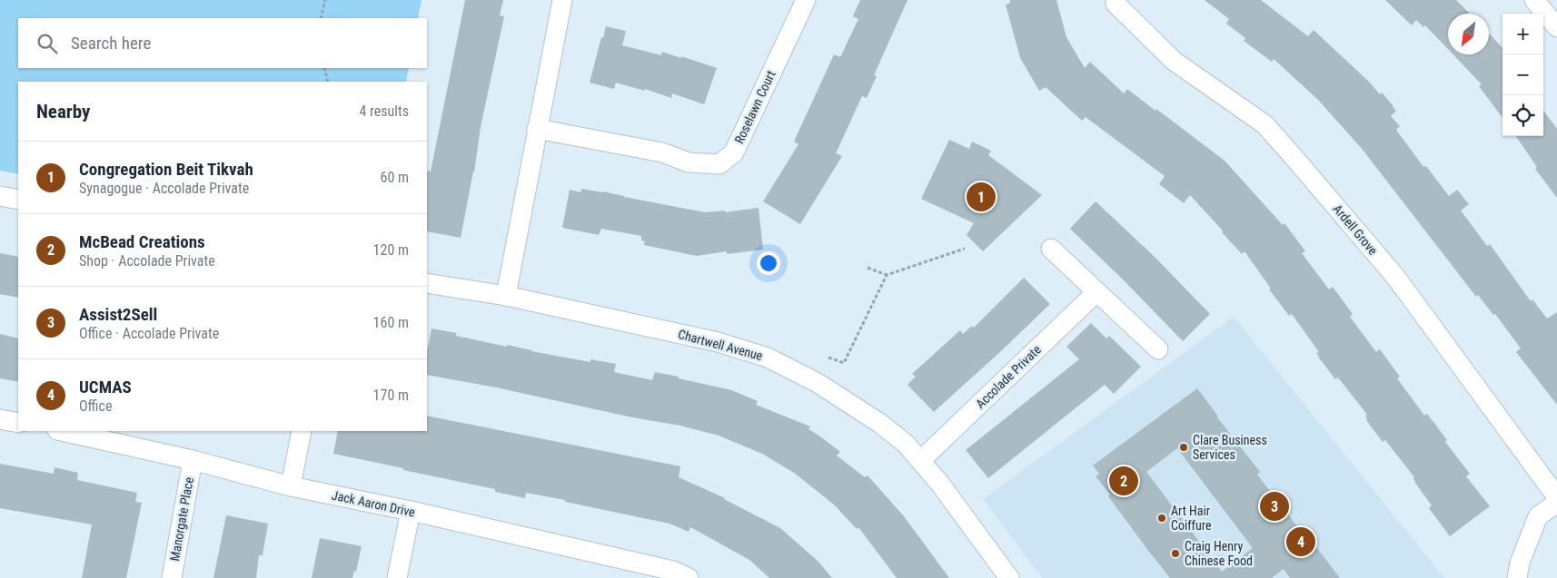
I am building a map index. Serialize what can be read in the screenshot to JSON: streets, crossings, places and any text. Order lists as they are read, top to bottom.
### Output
{
  "streets": {
    "street": [
      "Roselawn Court",
      "Ardell Grove",
      "Chartwell Avenue",
      "Accolade Private",
      "Jack Aaron Drive",
      "Manorgate Place"
    ]
  },
  "crossings": [
    ["Chartwell Avenue", "Accolade Private"],
    ["Jack Aaron Drive", "Manorgate Place"]
  ],
  "places": ["Clare Business Services", "Art Hair Coiffure", "Craig Henry Chinese Food"],
  "north": "bottom left",
  "page": {
    "map_buttons": ["+", "−"],
    "search": "Search here",
    "heading": ["Nearby", "4 results"],
    "list": [
      {
        "mark": "1",
        "name": "Congregation Beit Tikvah",
        "note": "Synagogue · Accolade Private",
        "value": "60 m"
      },
      {
        "mark": "2",
        "name": "McBead Creations",
        "note": "Shop · Accolade Private",
        "value": "120 m"
      },
      {
        "mark": "3",
        "name": "Assist2Sell",
        "note": "Office · Accolade Private",
        "value": "160 m"
      },
      {
        "mark": "4",
        "name": "UCMAS",
        "note": "Office",
        "value": "170 m"
      }
    ],
    "pins": [
      "1",
      "2",
      "3",
      "4"
    ]
  }
}
